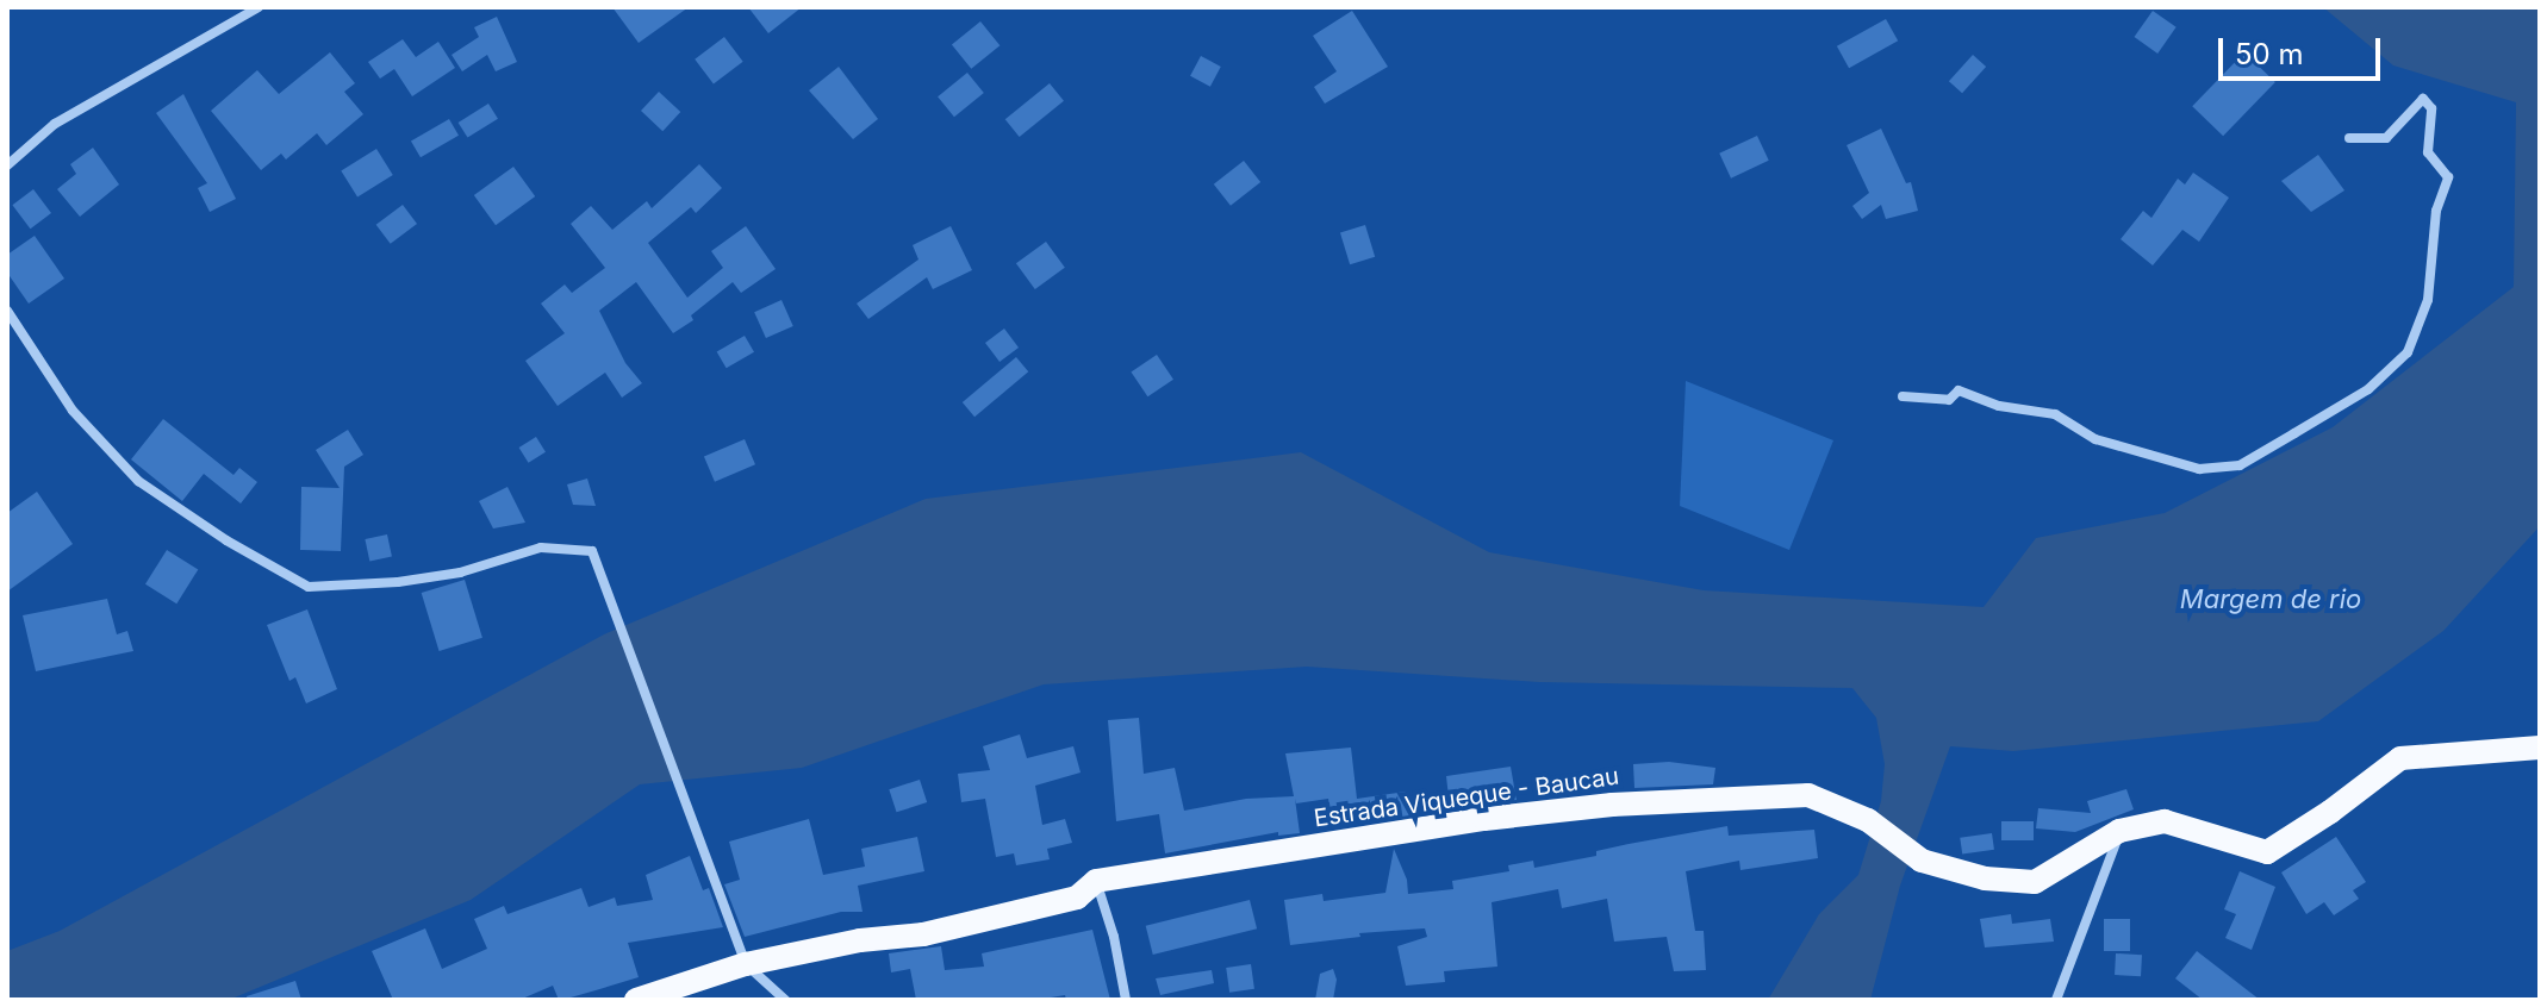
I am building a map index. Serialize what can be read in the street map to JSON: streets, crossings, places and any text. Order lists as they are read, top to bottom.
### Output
{
  "streets": {
    "main road": ["Estrada Viqueque - Baucau"]
  },
  "water": ["Margem de rio"],
  "scale_bar": "50 m"
}
